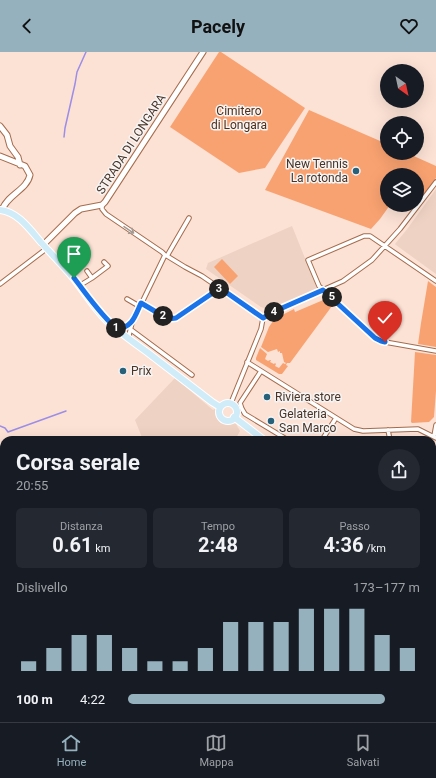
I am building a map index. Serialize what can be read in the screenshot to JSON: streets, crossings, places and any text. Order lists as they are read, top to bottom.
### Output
{
  "streets": {
    "main road": ["STRADA DI LONGARA"]
  },
  "parks": ["Cimitero di Longara"],
  "places": [
    "New Tennis La rotonda",
    "Prix",
    "Riviera store",
    "Gelateria San Marco"
  ],
  "north": "bottom right",
  "page": {
    "header": "Pacely",
    "pins": [
      "3",
      "5",
      "4",
      "2",
      "1"
    ],
    "heading": ["Corsa serale", "20:55"],
    "stats": [
      ["Distanza", "0.61 km"],
      ["Tempo", "2:48"],
      ["Passo", "4:36 /km"]
    ],
    "chart": ["Dislivello", "173–177 m"],
    "list": [
      {
        "name": "100 m",
        "note": "4:22"
      }
    ],
    "tabs": ["Home", "Mappa", "Salvati"]
  }
}
